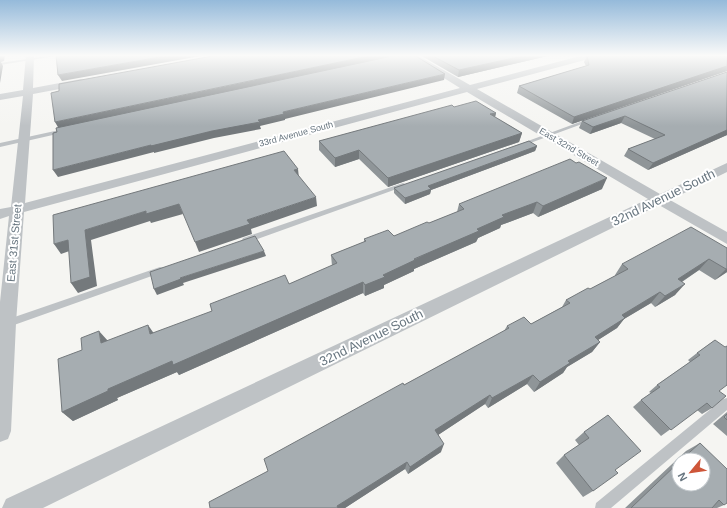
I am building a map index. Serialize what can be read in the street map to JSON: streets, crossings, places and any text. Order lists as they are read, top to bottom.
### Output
{
  "streets": {
    "street": [
      "33rd Avenue South",
      "East 32nd Street",
      "32nd Avenue South",
      "East 31st Street"
    ]
  },
  "crossings": [
    ["33rd Avenue South", "East 32nd Street"],
    ["33rd Avenue South", "East 31st Street"],
    ["East 32nd Street", "32nd Avenue South"]
  ],
  "north": "bottom left"
}
